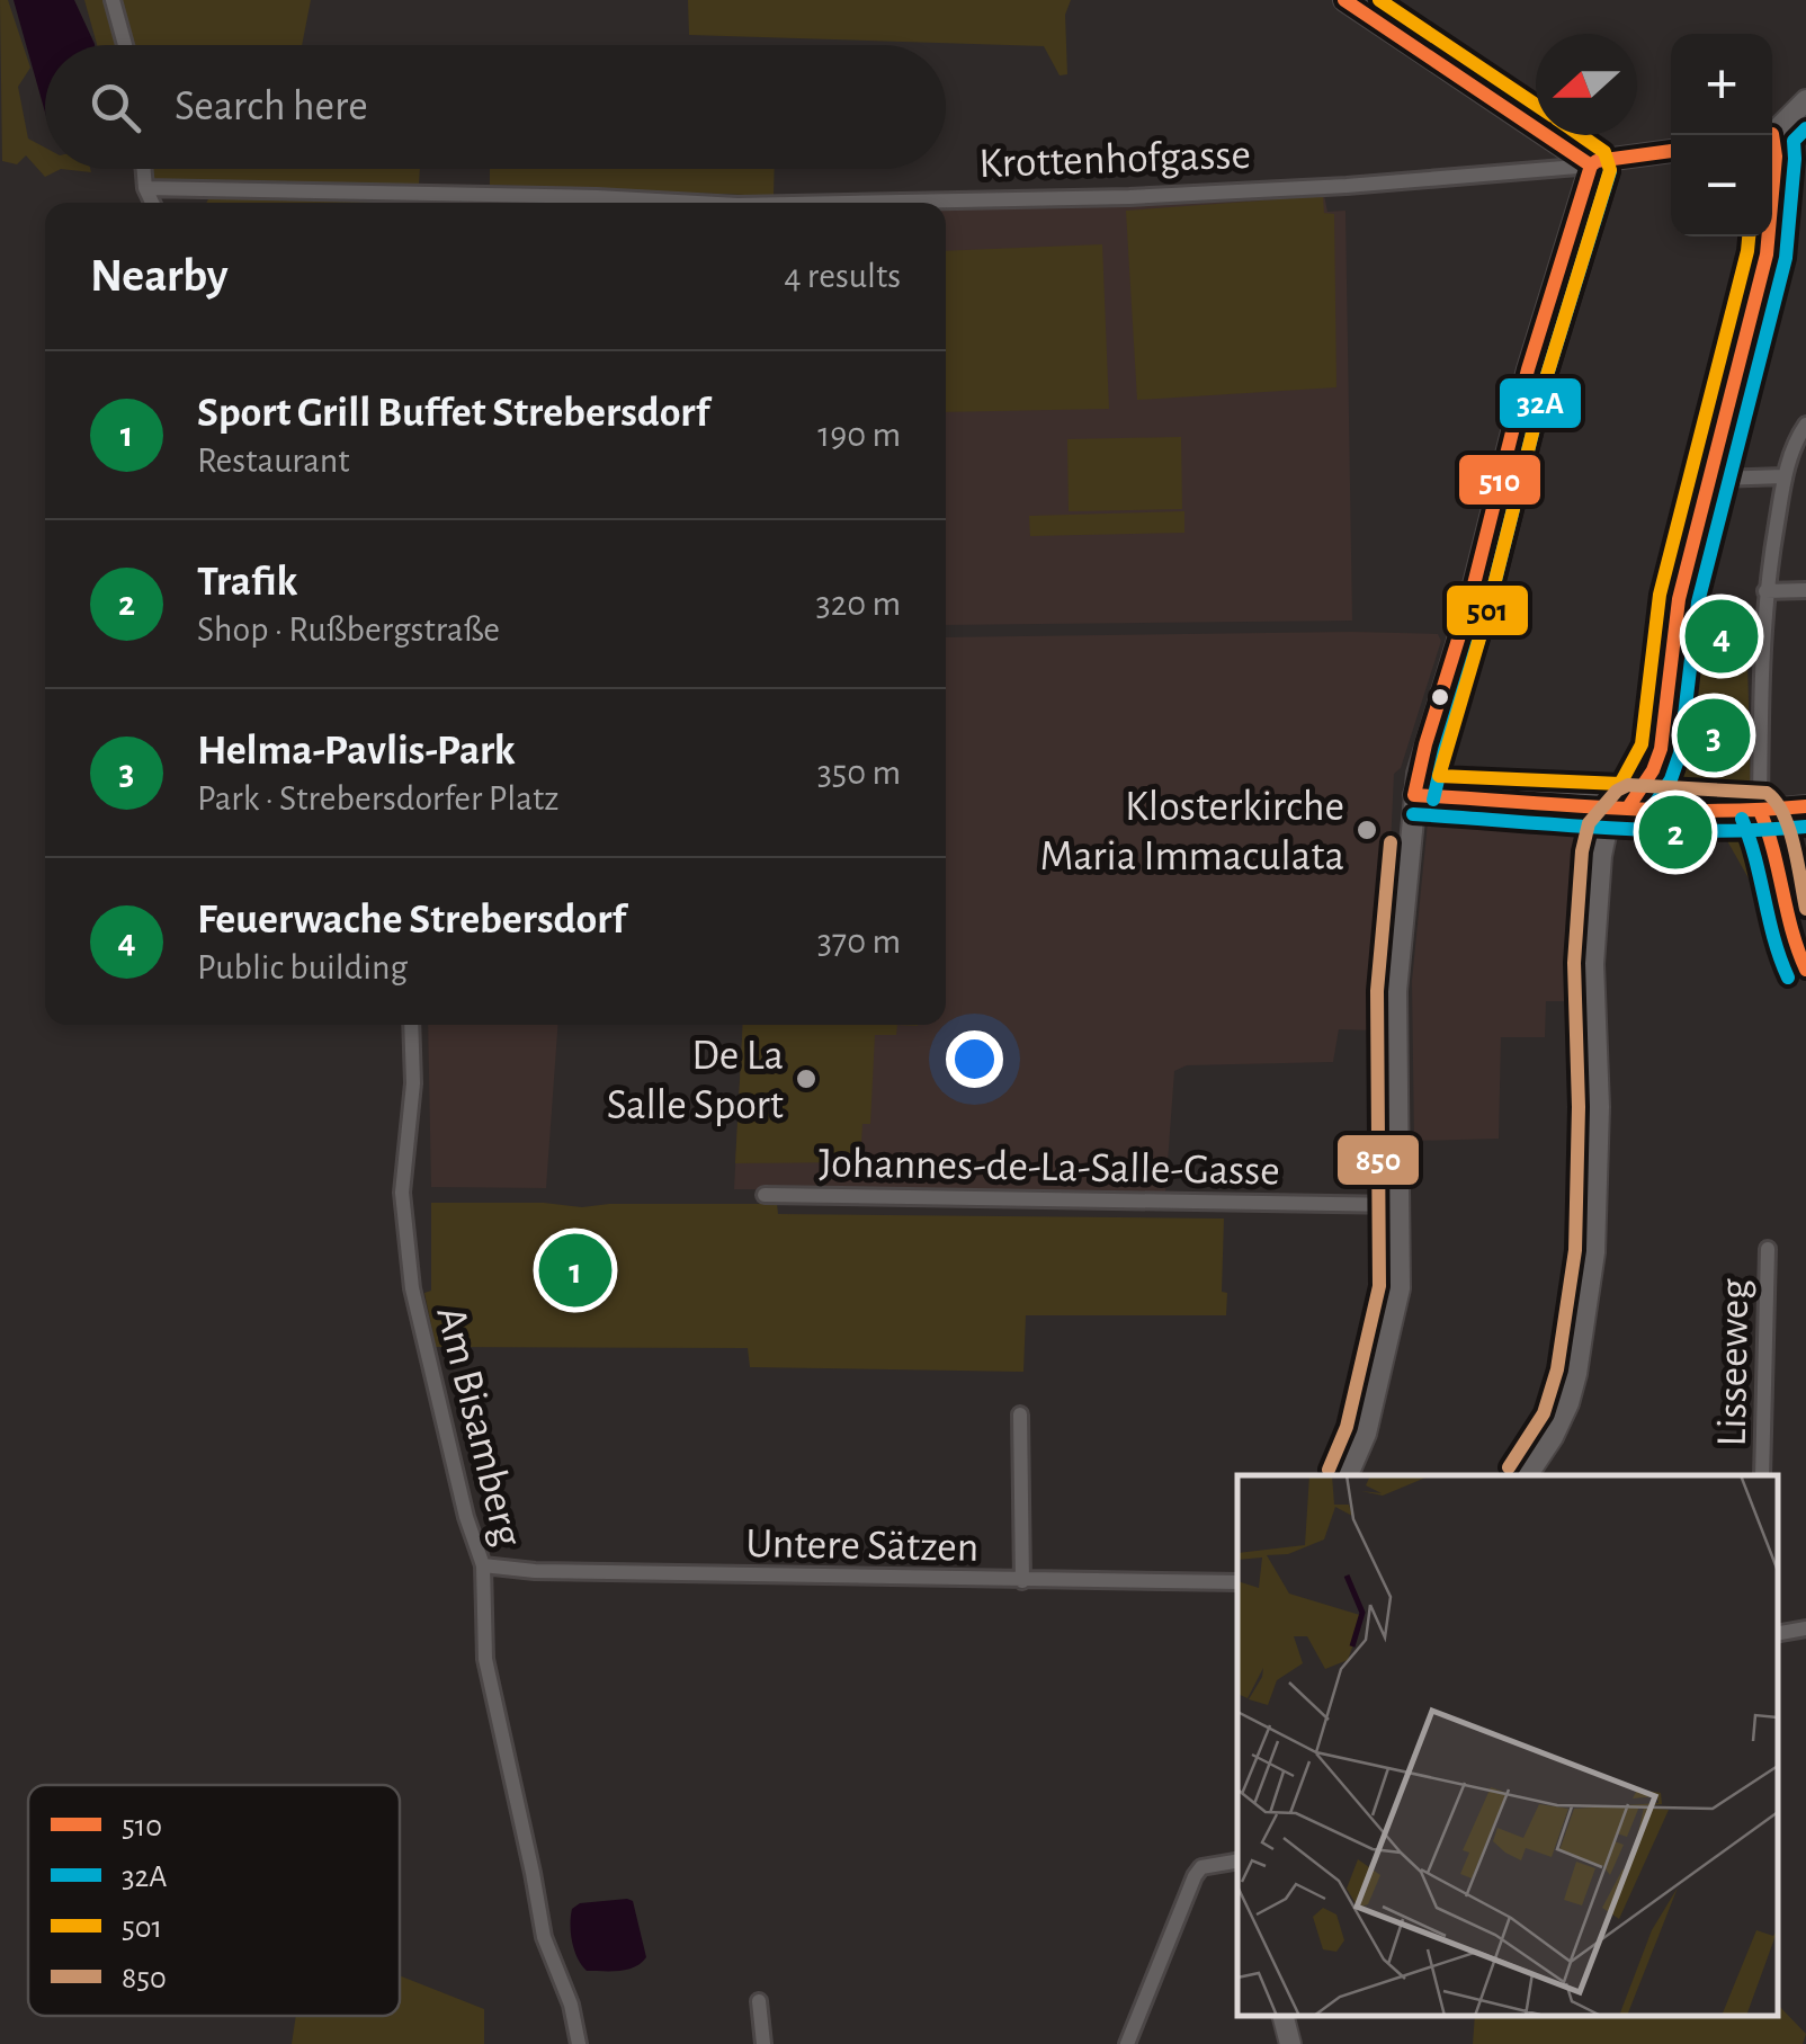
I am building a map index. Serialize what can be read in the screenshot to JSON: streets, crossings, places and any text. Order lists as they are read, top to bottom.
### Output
{
  "streets": {
    "main road": ["Krottenhofgasse"],
    "street": [
      "Johannes-de-La-Salle-Gasse",
      "Lisseeweg",
      "Am Bisamberg",
      "Untere Sätzen"
    ]
  },
  "crossings": [
    ["Am Bisamberg", "Untere Sätzen"]
  ],
  "places": ["Klosterkirche Maria Immaculata", "De La Salle Sport"],
  "lines": [
    "transit line 510",
    "transit line 501",
    "transit line 32A",
    "transit line 850"
  ],
  "legend": [
    "510",
    "32A",
    "501",
    "850"
  ],
  "north": "left",
  "page": {
    "map_buttons": ["+", "−"],
    "search": "Search here",
    "heading": ["Nearby", "4 results"],
    "list": [
      {
        "mark": "1",
        "name": "Sport Grill Buffet Strebersdorf",
        "note": "Restaurant",
        "value": "190 m"
      },
      {
        "mark": "2",
        "name": "Trafik",
        "note": "Shop · Rußbergstraße",
        "value": "320 m"
      },
      {
        "mark": "3",
        "name": "Helma-Pavlis-Park",
        "note": "Park · Strebersdorfer Platz",
        "value": "350 m"
      },
      {
        "mark": "4",
        "name": "Feuerwache Strebersdorf",
        "note": "Public building",
        "value": "370 m"
      }
    ],
    "pins": [
      "4",
      "3",
      "2",
      "1"
    ]
  }
}
